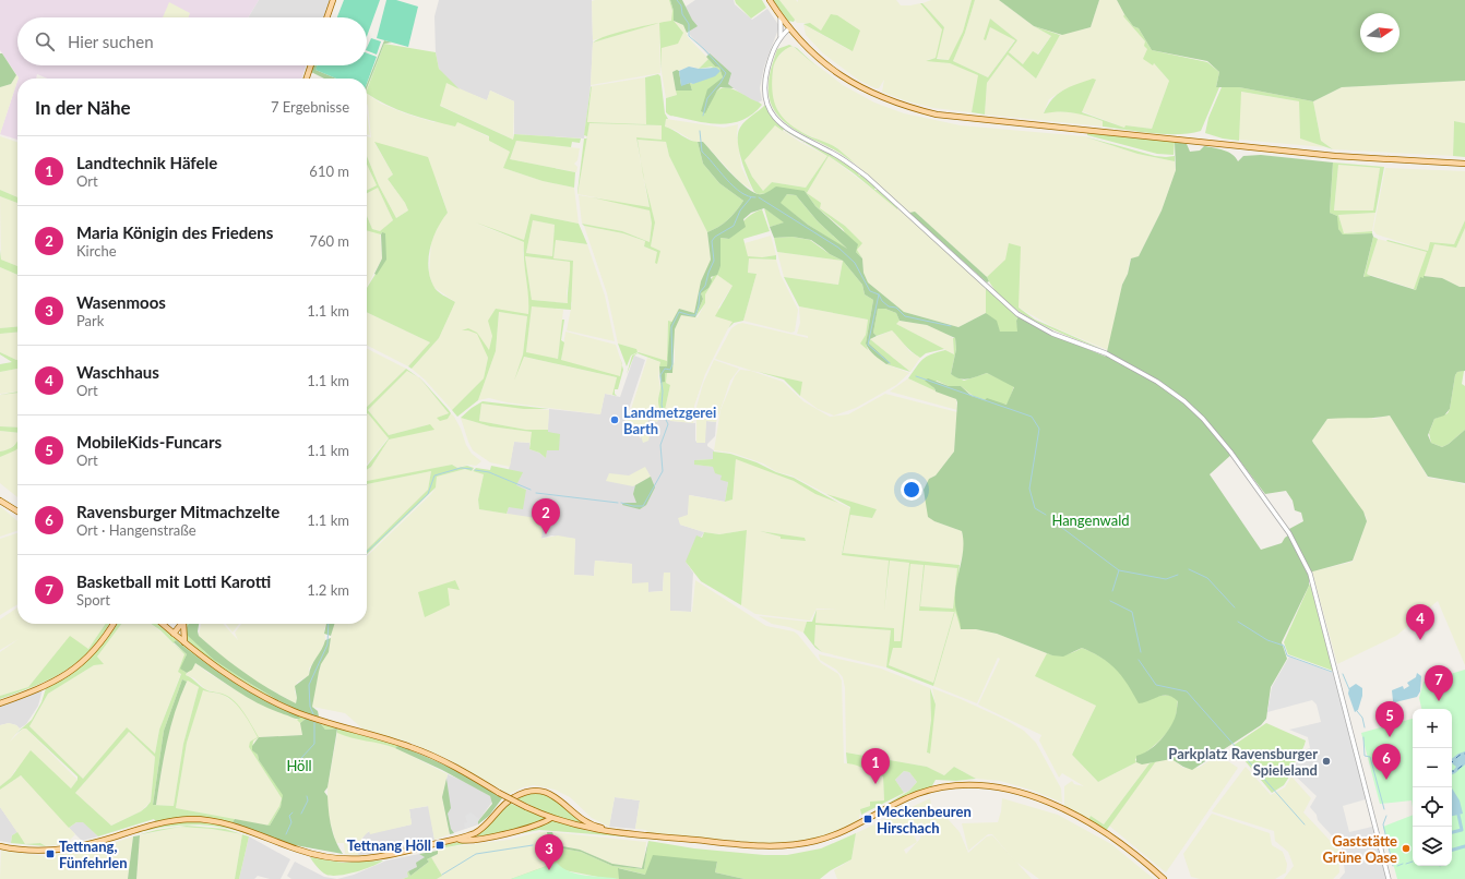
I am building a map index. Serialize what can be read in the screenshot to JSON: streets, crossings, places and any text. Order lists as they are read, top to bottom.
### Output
{
  "parks": ["Hangenwald", "Höll"],
  "places": {
    "other": ["Landmetzgerei Barth", "Parkplatz Ravensburger Spieleland", "Gaststätte Grüne Oase"],
    "transit": ["Meckenbeuren Hirschach", "Tettnang Höll", "Tettnang, Fünfehrlen"]
  },
  "north": "right",
  "page": {
    "search": "Hier suchen",
    "heading": ["In der Nähe", "7 Ergebnisse"],
    "list": [
      {
        "mark": "1",
        "name": "Landtechnik Häfele",
        "note": "Ort",
        "value": "610 m"
      },
      {
        "mark": "2",
        "name": "Maria Königin des Friedens",
        "note": "Kirche",
        "value": "760 m"
      },
      {
        "mark": "3",
        "name": "Wasenmoos",
        "note": "Park",
        "value": "1.1 km"
      },
      {
        "mark": "4",
        "name": "Waschhaus",
        "note": "Ort",
        "value": "1.1 km"
      },
      {
        "mark": "5",
        "name": "MobileKids-Funcars",
        "note": "Ort",
        "value": "1.1 km"
      },
      {
        "mark": "6",
        "name": "Ravensburger Mitmachzelte",
        "note": "Ort · Hangenstraße",
        "value": "1.1 km"
      },
      {
        "mark": "7",
        "name": "Basketball mit Lotti Karotti",
        "note": "Sport",
        "value": "1.2 km"
      }
    ],
    "pins": [
      "2",
      "4",
      "7",
      "5",
      "6",
      "1",
      "3"
    ],
    "map_buttons": ["+", "−"]
  }
}
